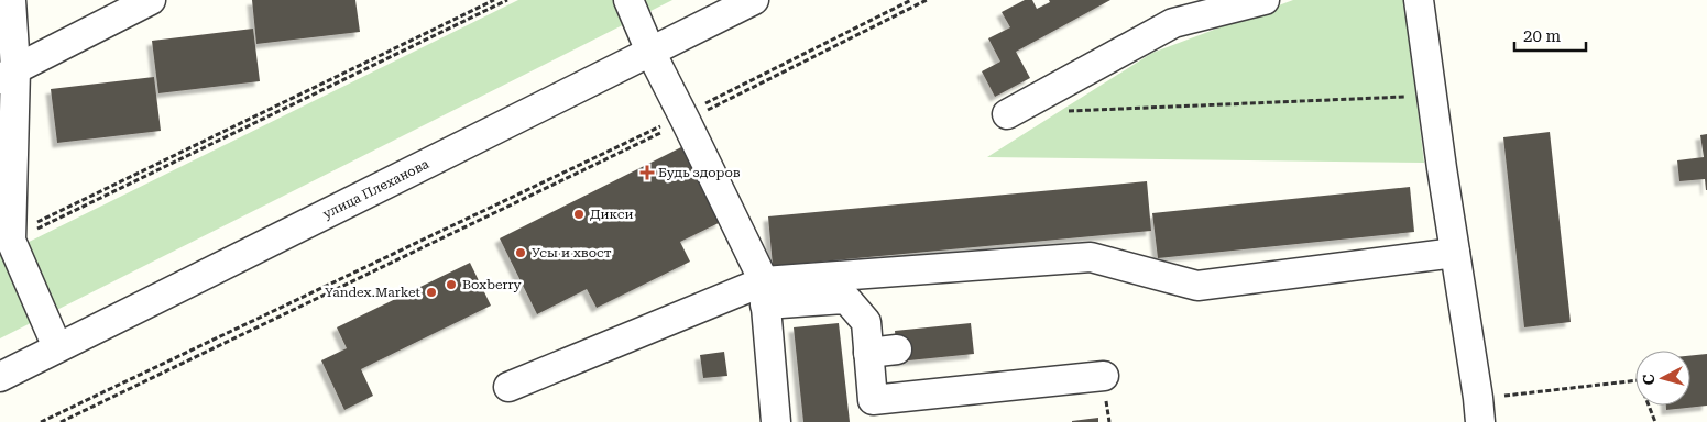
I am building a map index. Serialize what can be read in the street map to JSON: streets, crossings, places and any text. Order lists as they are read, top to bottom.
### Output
{
  "streets": {
    "street": ["улица Плеханова"]
  },
  "places": {
    "health": ["Будь здоров"],
    "other": [
      "Дикси",
      "Усы и хвост",
      "Boxberry",
      "Yandex.Market"
    ]
  },
  "scale_bar": "20 m",
  "north": "left"
}
